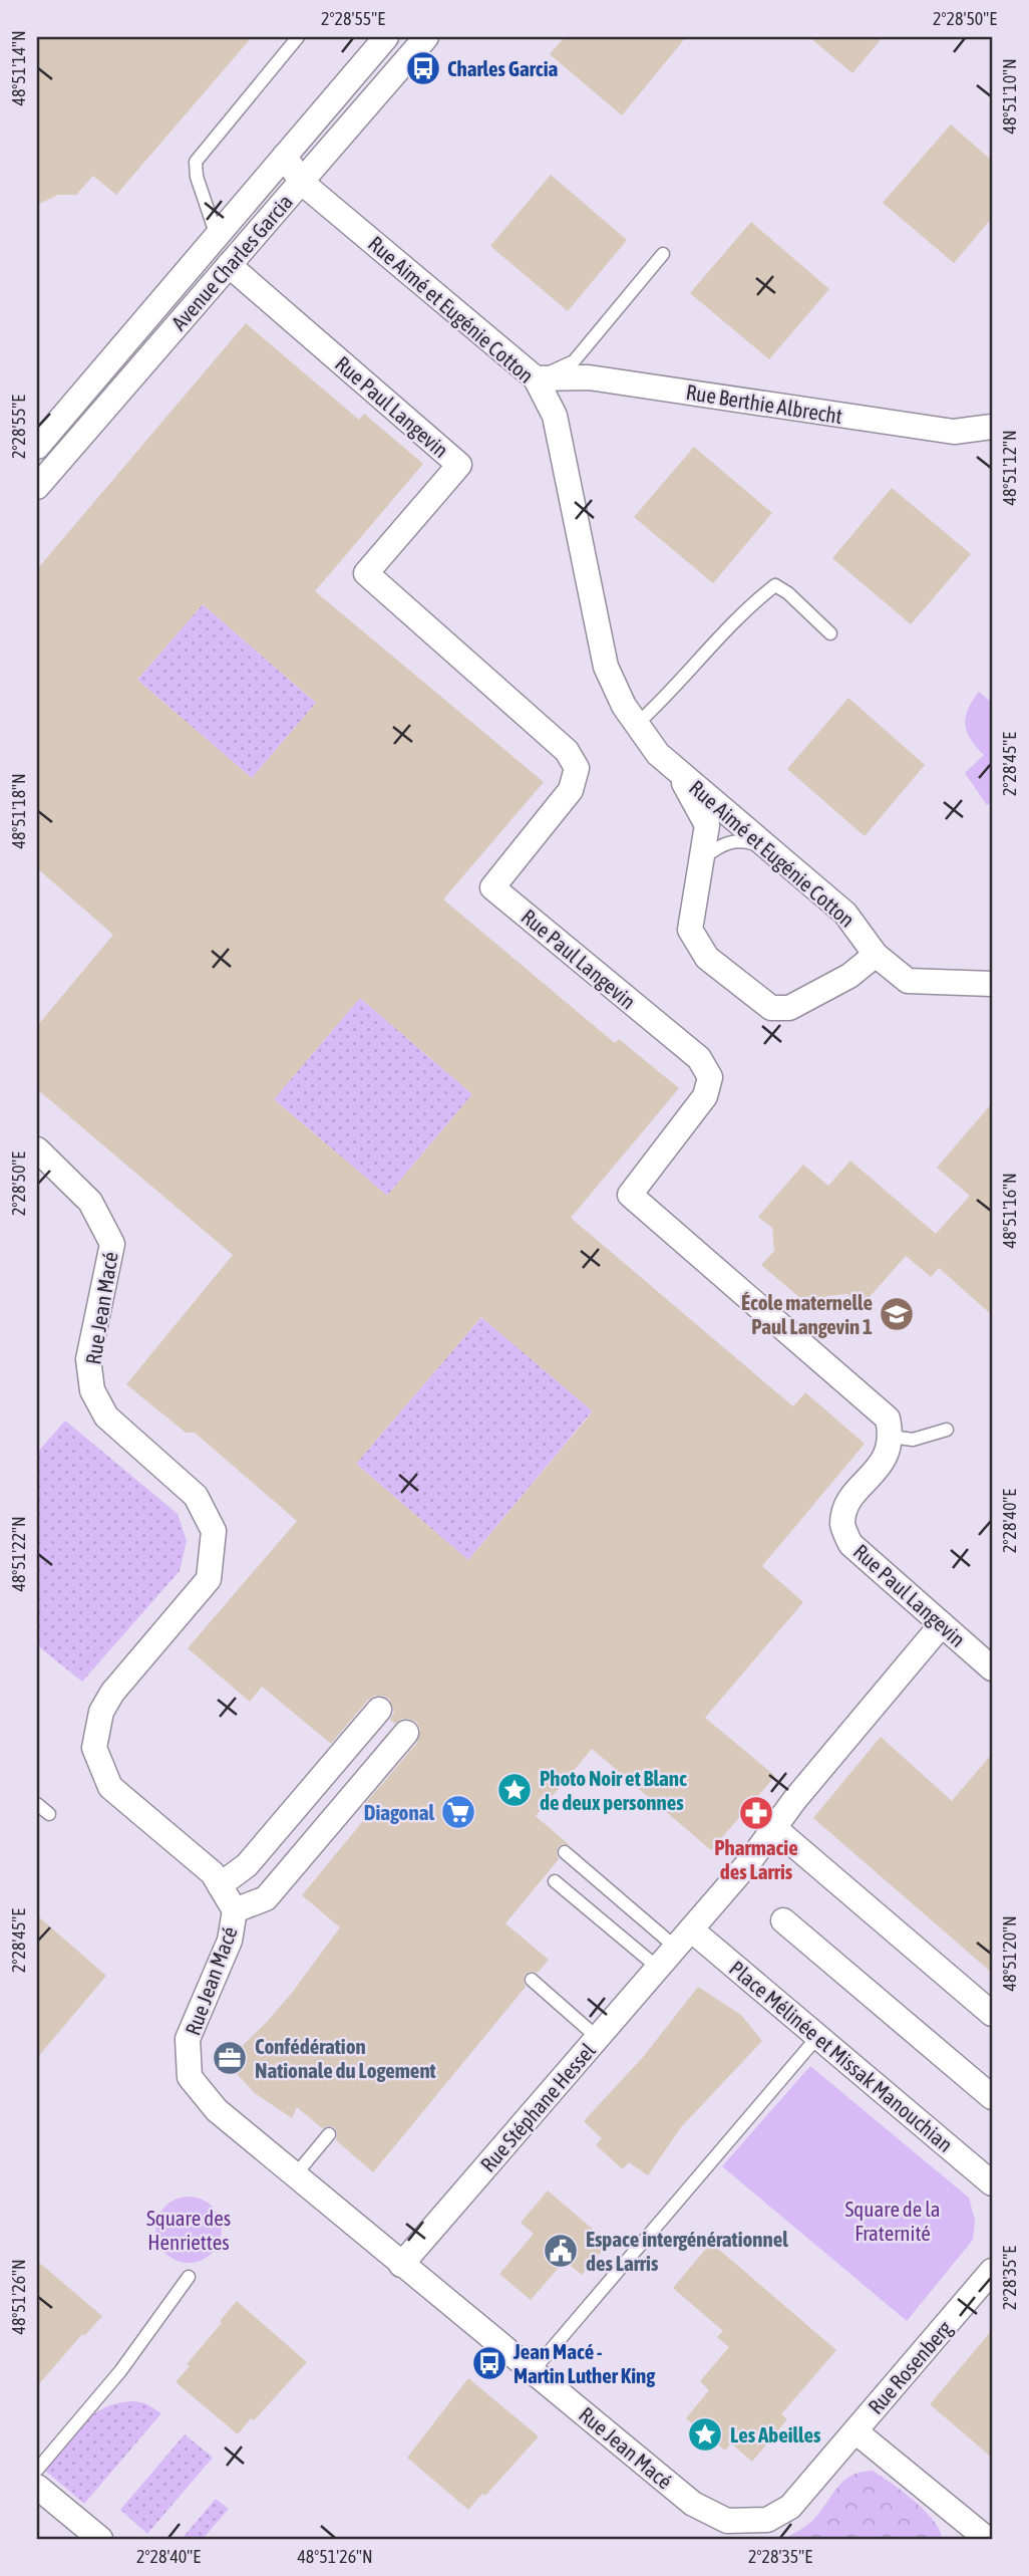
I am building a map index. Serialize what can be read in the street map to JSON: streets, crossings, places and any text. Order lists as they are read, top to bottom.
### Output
{
  "streets": {
    "street": [
      "Avenue Charles Garcia",
      "Rue Aimé et Eugénie Cotton",
      "Rue Berthie Albrecht",
      "Rue Paul Langevin",
      "Rue Jean Macé",
      "Place Mélinée et Missak Manouchian",
      "Rue Stéphane Hessel",
      "Rue Rosenberg"
    ]
  },
  "crossings": [
    ["Avenue Charles Garcia", "Rue Aimé et Eugénie Cotton"],
    ["Avenue Charles Garcia", "Rue Paul Langevin"],
    ["Rue Aimé et Eugénie Cotton", "Rue Berthie Albrecht"],
    ["Rue Paul Langevin", "Rue Stéphane Hessel"],
    ["Rue Jean Macé", "Rue Stéphane Hessel"],
    ["Rue Jean Macé", "Rue Rosenberg"],
    ["Place Mélinée et Missak Manouchian", "Rue Stéphane Hessel"]
  ],
  "parks": ["Square de la Fraternité", "Square des Henriettes"],
  "places": {
    "bus stop": ["Charles Garcia", "Jean Macé - Martin Luther King"],
    "school or university": ["École maternelle Paul Langevin 1"],
    "place": ["Photo Noir et Blanc de deux personnes", "Les Abeilles"],
    "supermarket": ["Diagonal"],
    "pharmacy": ["Pharmacie des Larris"],
    "office": ["Confédération Nationale du Logement"],
    "public building": ["Espace intergénérationnel des Larris"]
  },
  "coordinates": [
    "2°28'55\"E",
    "2°28'50\"E",
    "48°51'14\"N",
    "48°51'10\"N",
    "48°51'12\"N",
    "2°28'45\"E",
    "48°51'18\"N",
    "48°51'16\"N",
    "2°28'40\"E",
    "48°51'22\"N",
    "48°51'20\"N",
    "2°28'35\"E",
    "48°51'26\"N"
  ]
}
